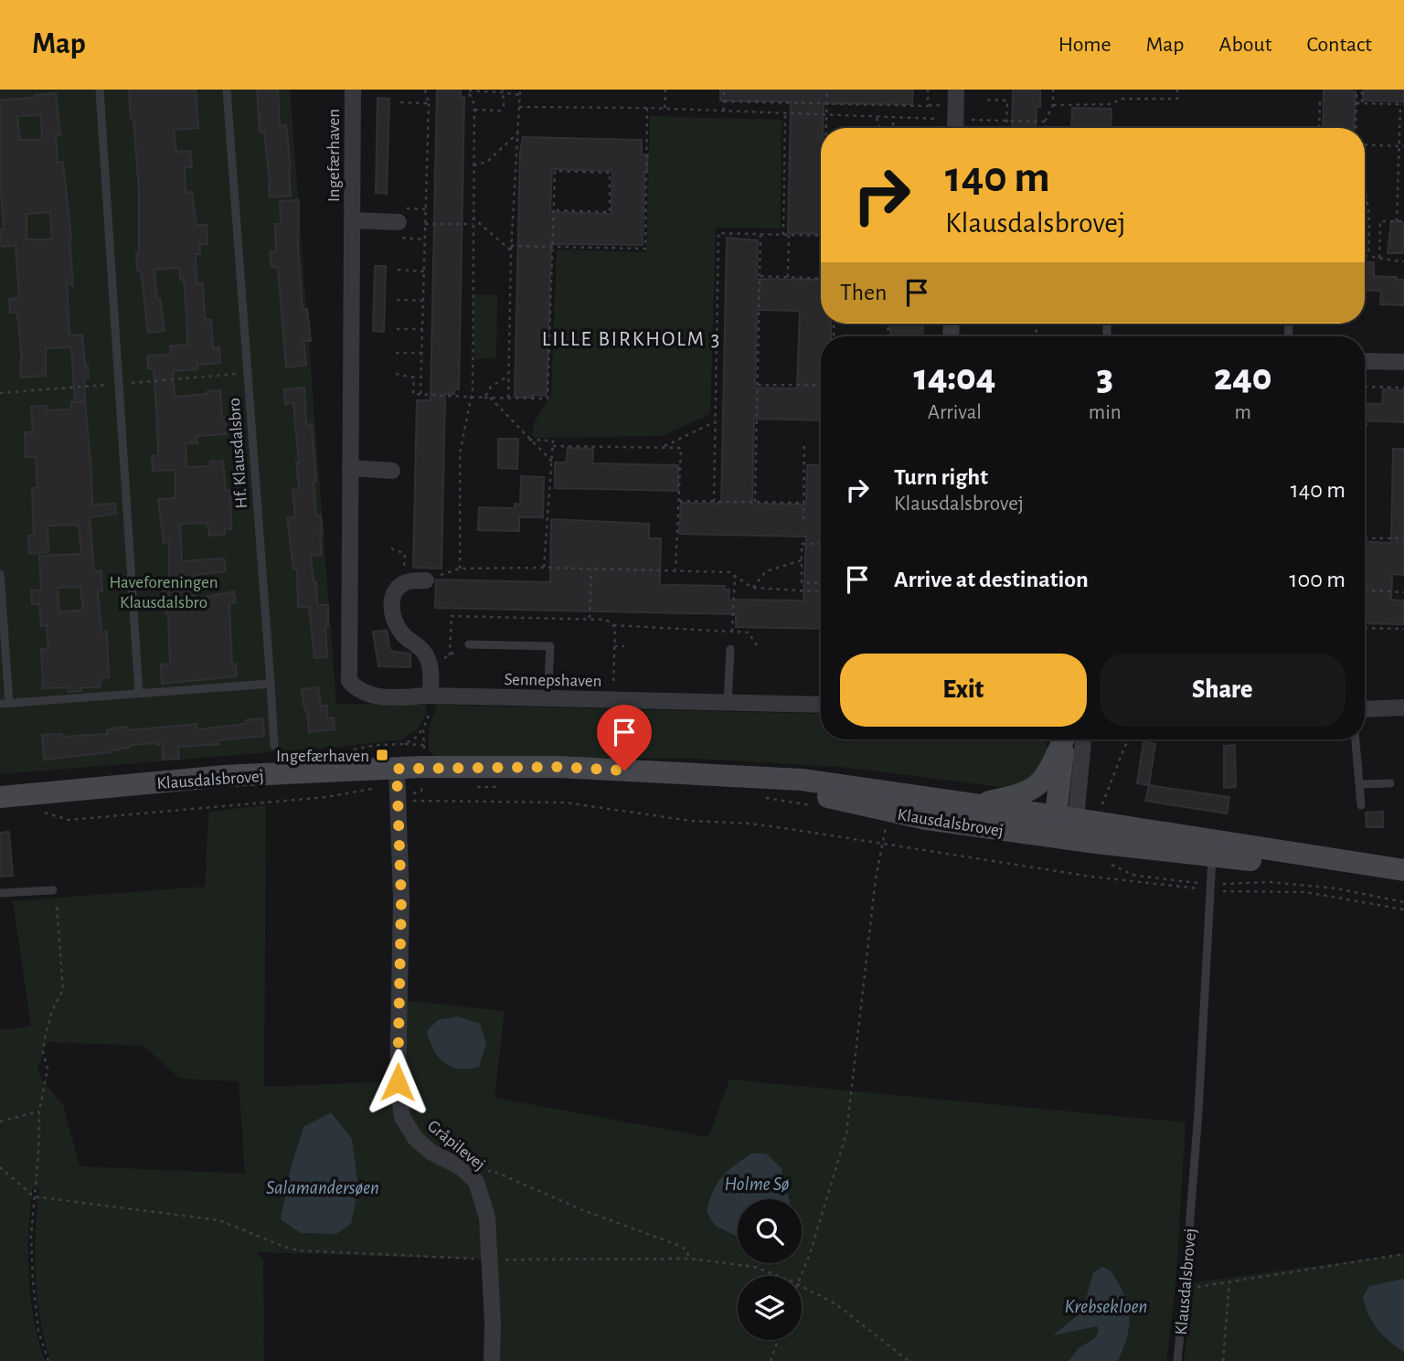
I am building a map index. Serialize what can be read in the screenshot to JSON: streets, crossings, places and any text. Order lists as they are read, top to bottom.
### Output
{
  "streets": {
    "street": [
      "Ingefærhaven",
      "Sennepshaven",
      "Klausdalsbrovej",
      "Gråpilevej"
    ],
    "lane": ["Hf. Klausdalsbro"]
  },
  "crossings": [
    ["Ingefærhaven", "Sennepshaven"],
    ["Klausdalsbrovej", "Gråpilevej"]
  ],
  "districts": ["LILLE BIRKHOLM 3"],
  "water": ["Holme Sø", "Salamandersøen", "Krebsekloen"],
  "parks": ["Haveforeningen Klausdalsbro"],
  "places": {
    "transit": ["Ingefærhaven"]
  },
  "page": {
    "header": "Map",
    "nav": [
      "Home",
      "Map",
      "About",
      "Contact"
    ],
    "turn": ["140 m", "Klausdalsbrovej"],
    "then": "Then",
    "eta": [
      "14:04",
      "Arrival",
      "3",
      "min",
      "240",
      "m"
    ],
    "list": [
      {
        "name": "Turn right",
        "note": "Klausdalsbrovej",
        "value": "140 m"
      },
      {
        "name": "Arrive at destination",
        "value": "100 m"
      }
    ],
    "buttons": ["Exit", "Share"]
  }
}
